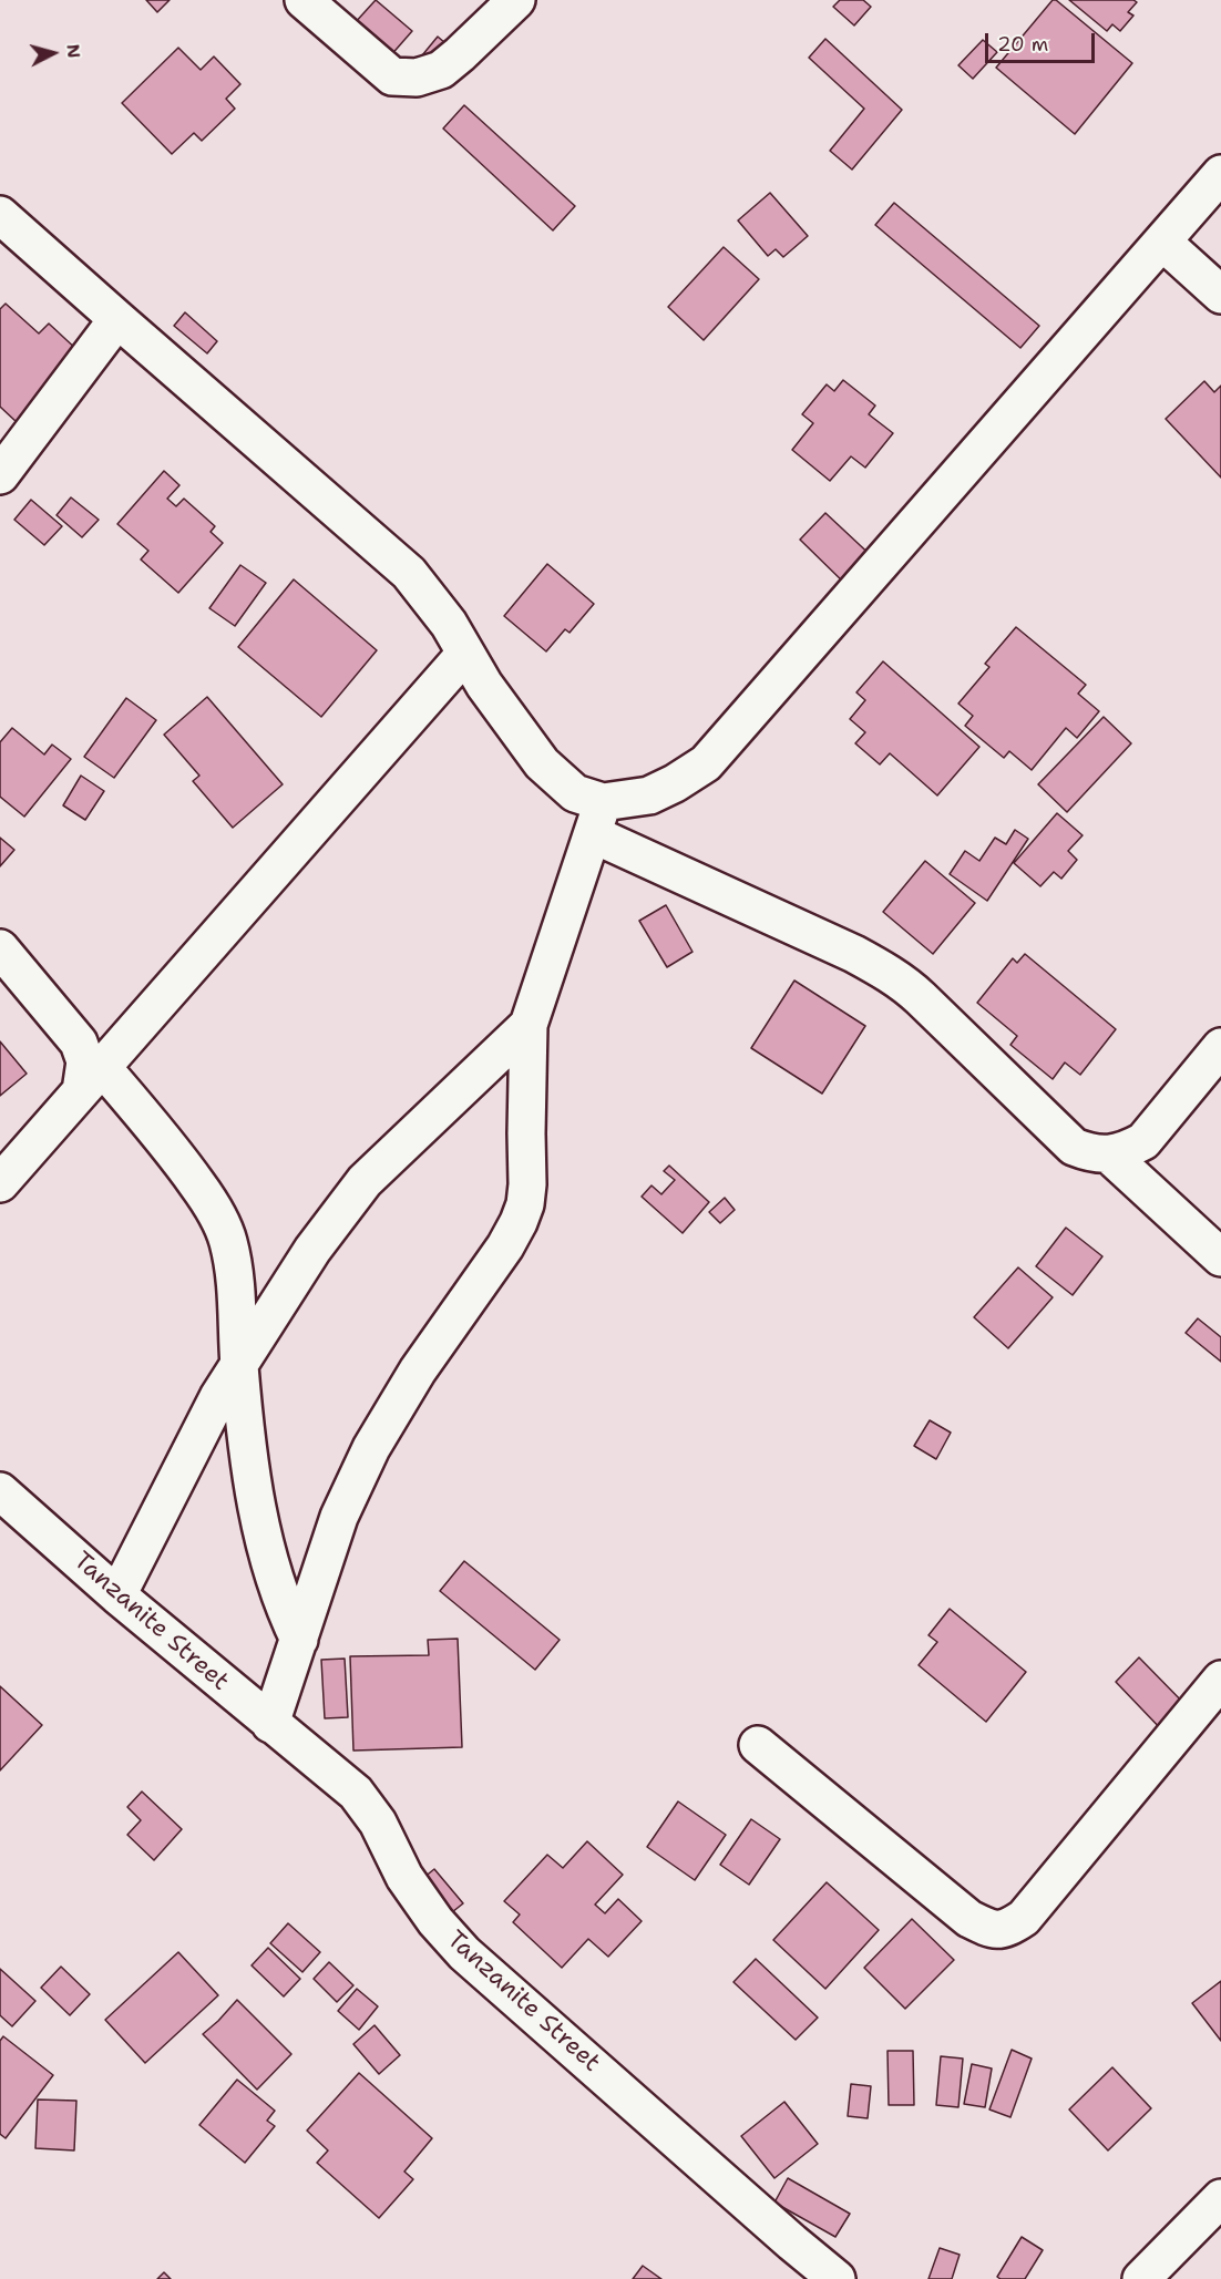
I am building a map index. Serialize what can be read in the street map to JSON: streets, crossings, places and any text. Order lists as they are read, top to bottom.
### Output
{
  "streets": {
    "street": ["Tanzanite Street"]
  },
  "scale_bar": "20 m",
  "north": "right"
}
